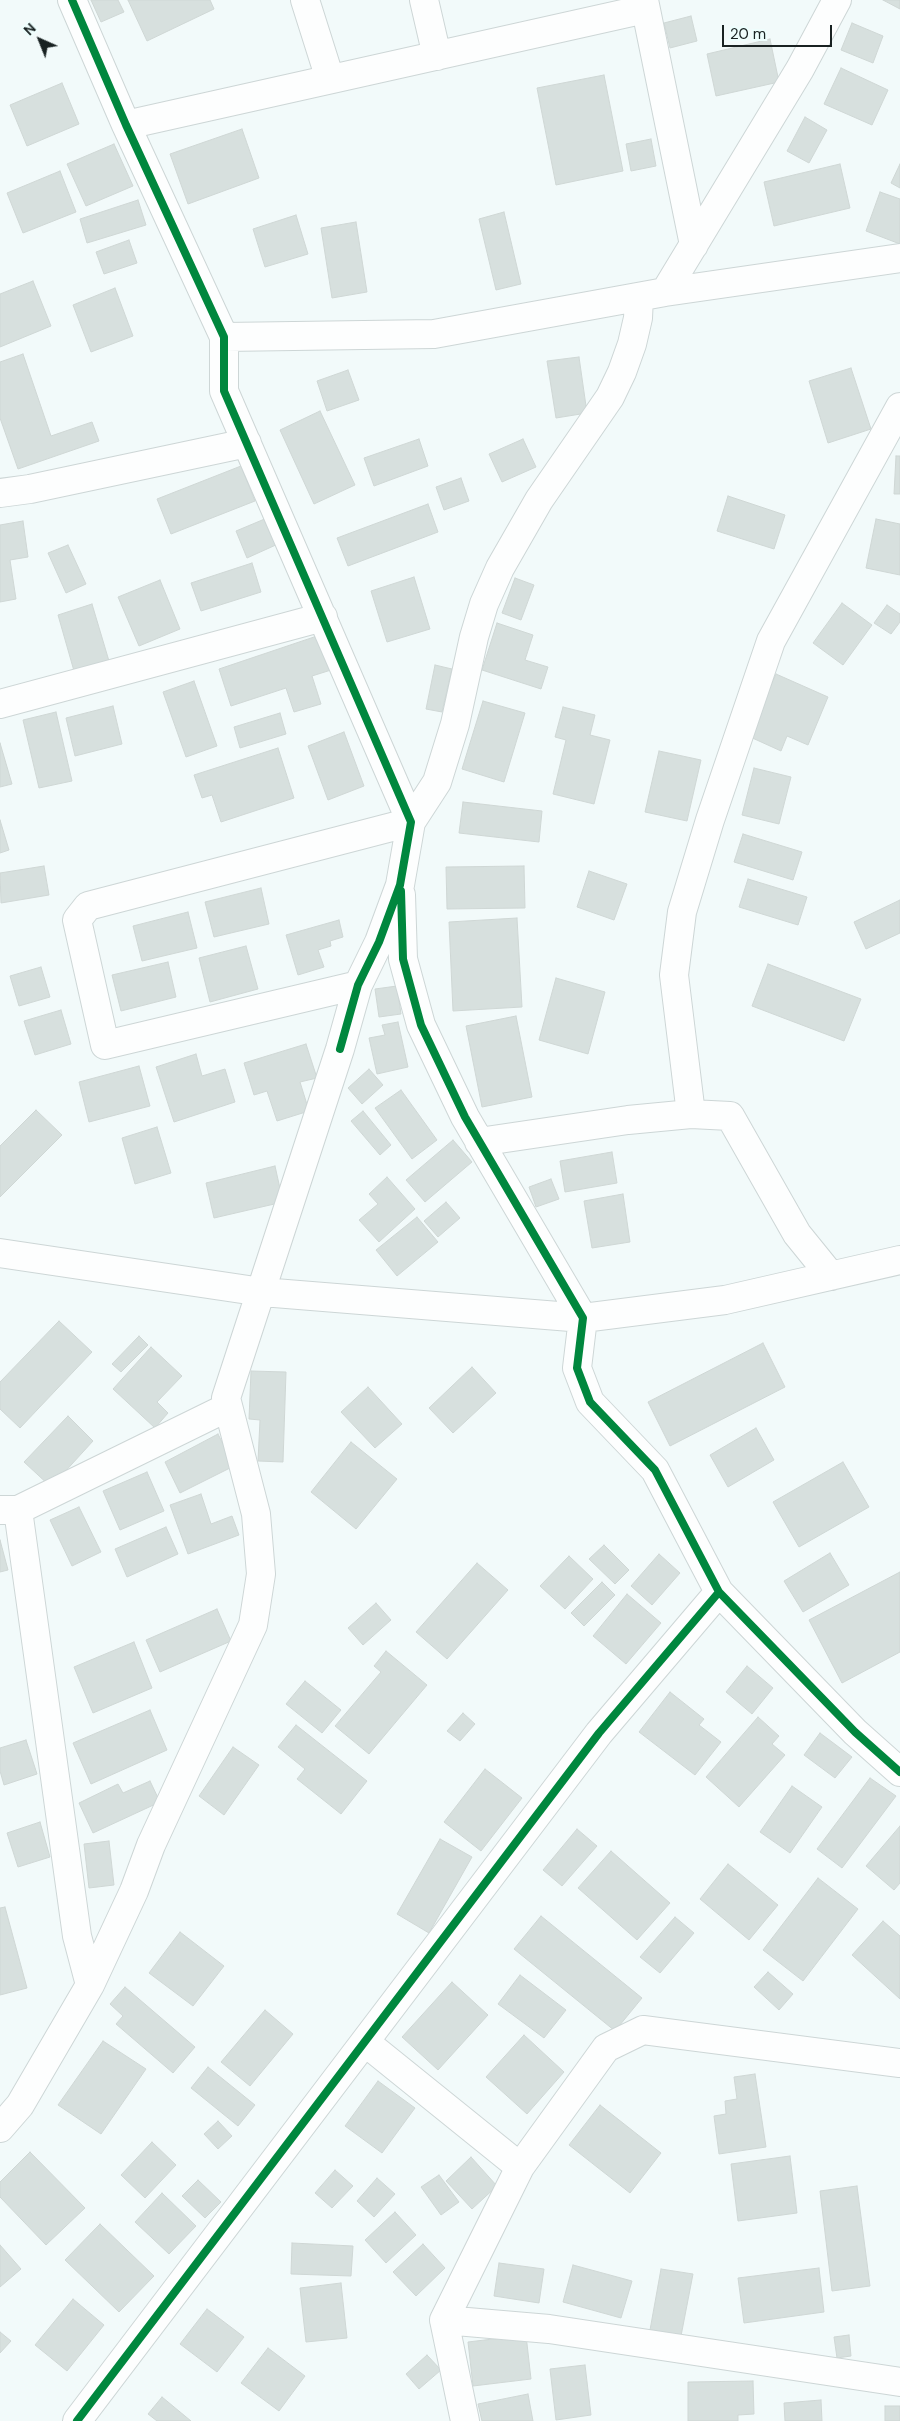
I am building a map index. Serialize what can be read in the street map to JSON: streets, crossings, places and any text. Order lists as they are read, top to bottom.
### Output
{
  "scale_bar": "20 m",
  "north": "top left"
}
